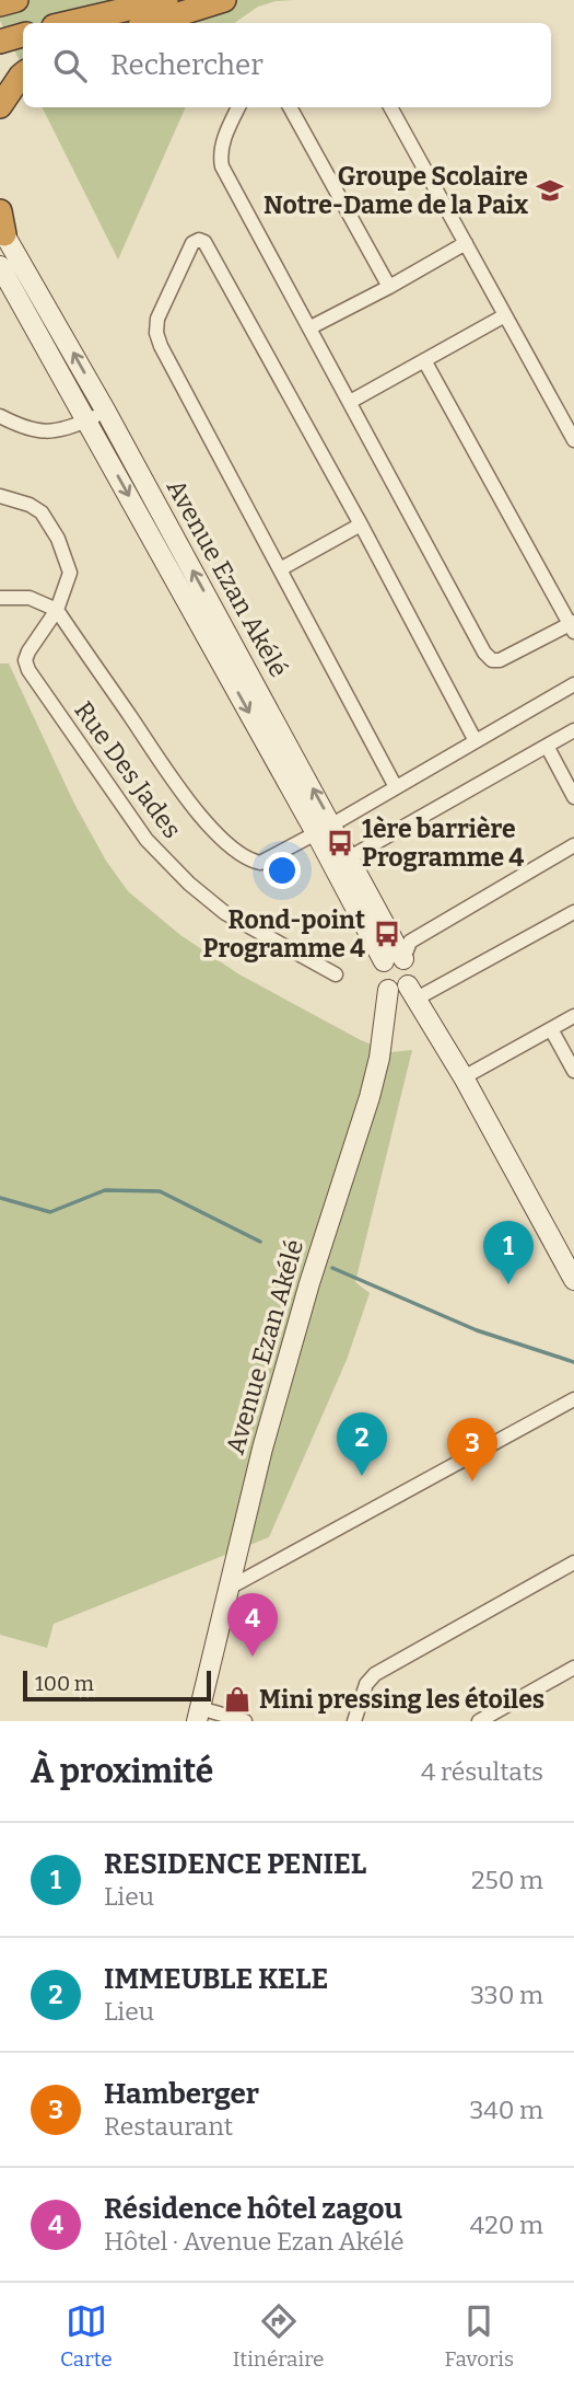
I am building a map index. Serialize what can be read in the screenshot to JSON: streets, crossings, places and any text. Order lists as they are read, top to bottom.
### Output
{
  "streets": {
    "main road": ["Avenue Ezan Akélé"],
    "street": ["Rue Des Jades"]
  },
  "places": {
    "school or university": ["Groupe Scolaire Notre-Dame de la Paix"],
    "bus stop": ["1ère barrière Programme 4", "Rond-point Programme 4"],
    "shop": ["Mini pressing les étoiles"]
  },
  "scale_bar": "100 m",
  "page": {
    "search": "Rechercher",
    "pins": [
      "1",
      "2",
      "3",
      "4"
    ],
    "scale": "100 m",
    "heading": ["À proximité", "4 résultats"],
    "list": [
      {
        "mark": "1",
        "name": "RESIDENCE PENIEL",
        "note": "Lieu",
        "value": "250 m"
      },
      {
        "mark": "2",
        "name": "IMMEUBLE KELE",
        "note": "Lieu",
        "value": "330 m"
      },
      {
        "mark": "3",
        "name": "Hamberger",
        "note": "Restaurant",
        "value": "340 m"
      },
      {
        "mark": "4",
        "name": "Résidence hôtel zagou",
        "note": "Hôtel · Avenue Ezan Akélé",
        "value": "420 m"
      }
    ],
    "nav": ["Carte", "Itinéraire", "Favoris"]
  }
}
